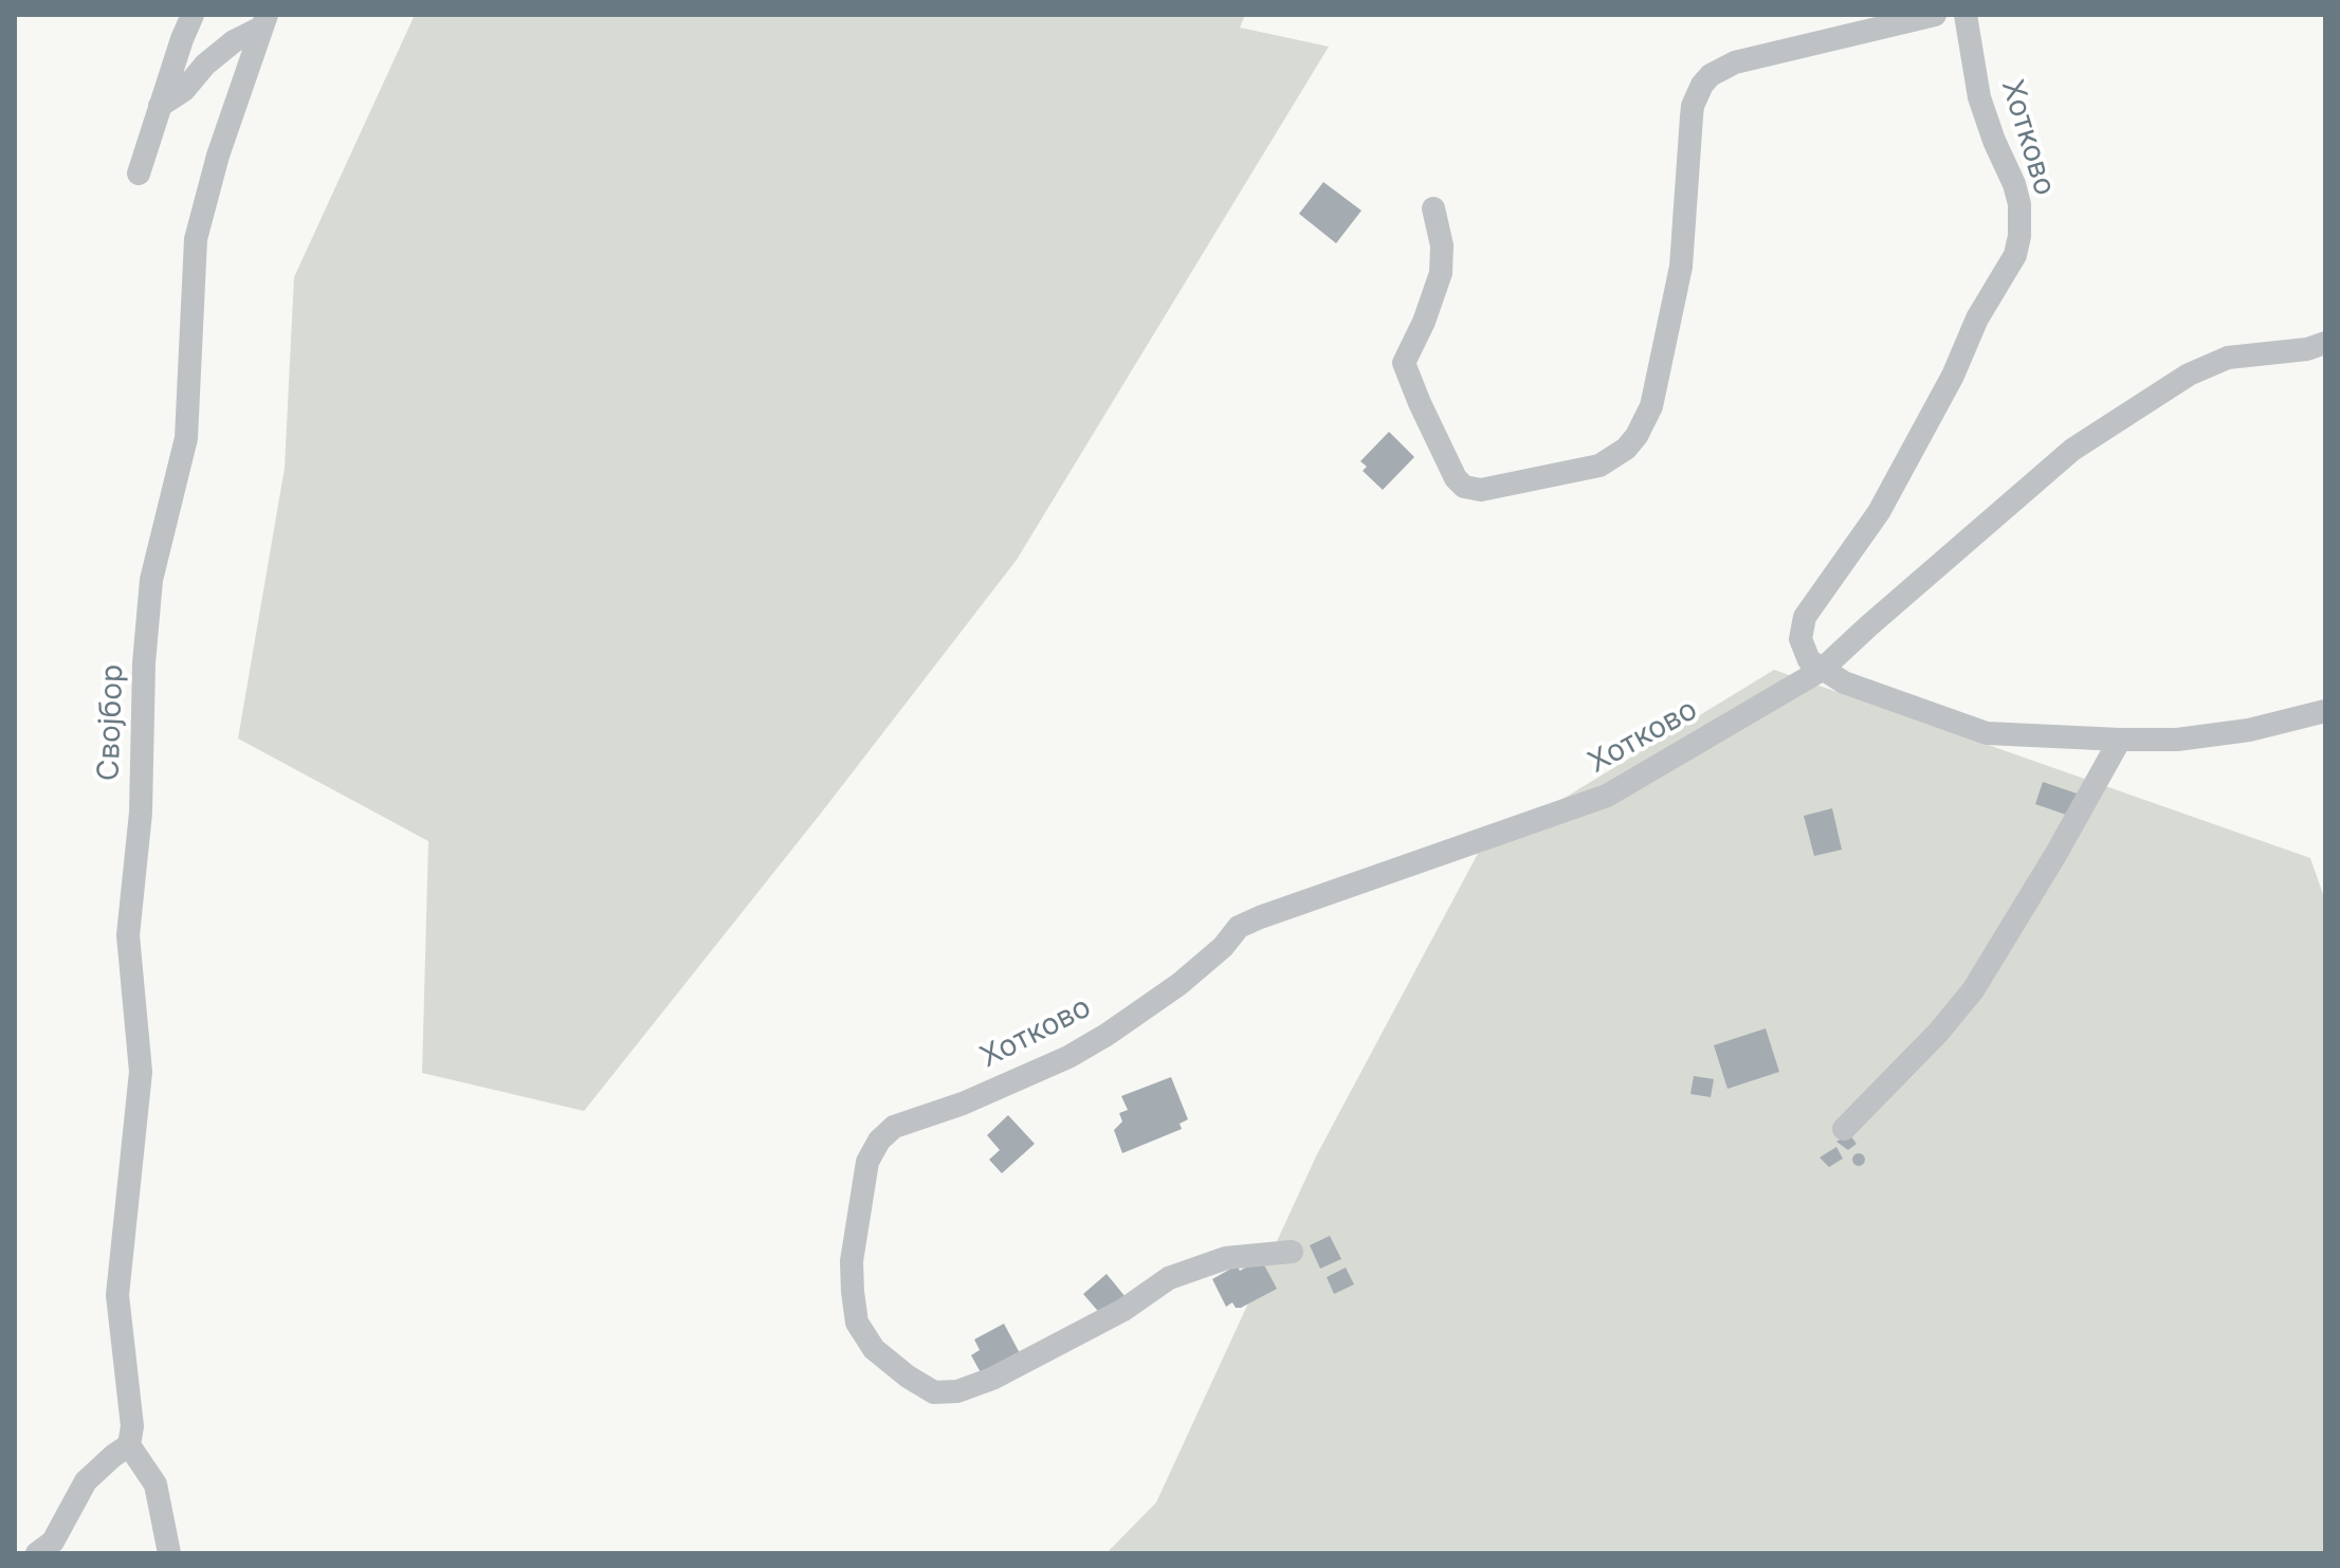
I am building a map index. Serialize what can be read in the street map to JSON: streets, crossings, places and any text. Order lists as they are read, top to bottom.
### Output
{
  "streets": {
    "street": ["Хотково", "Својбор"]
  }
}
